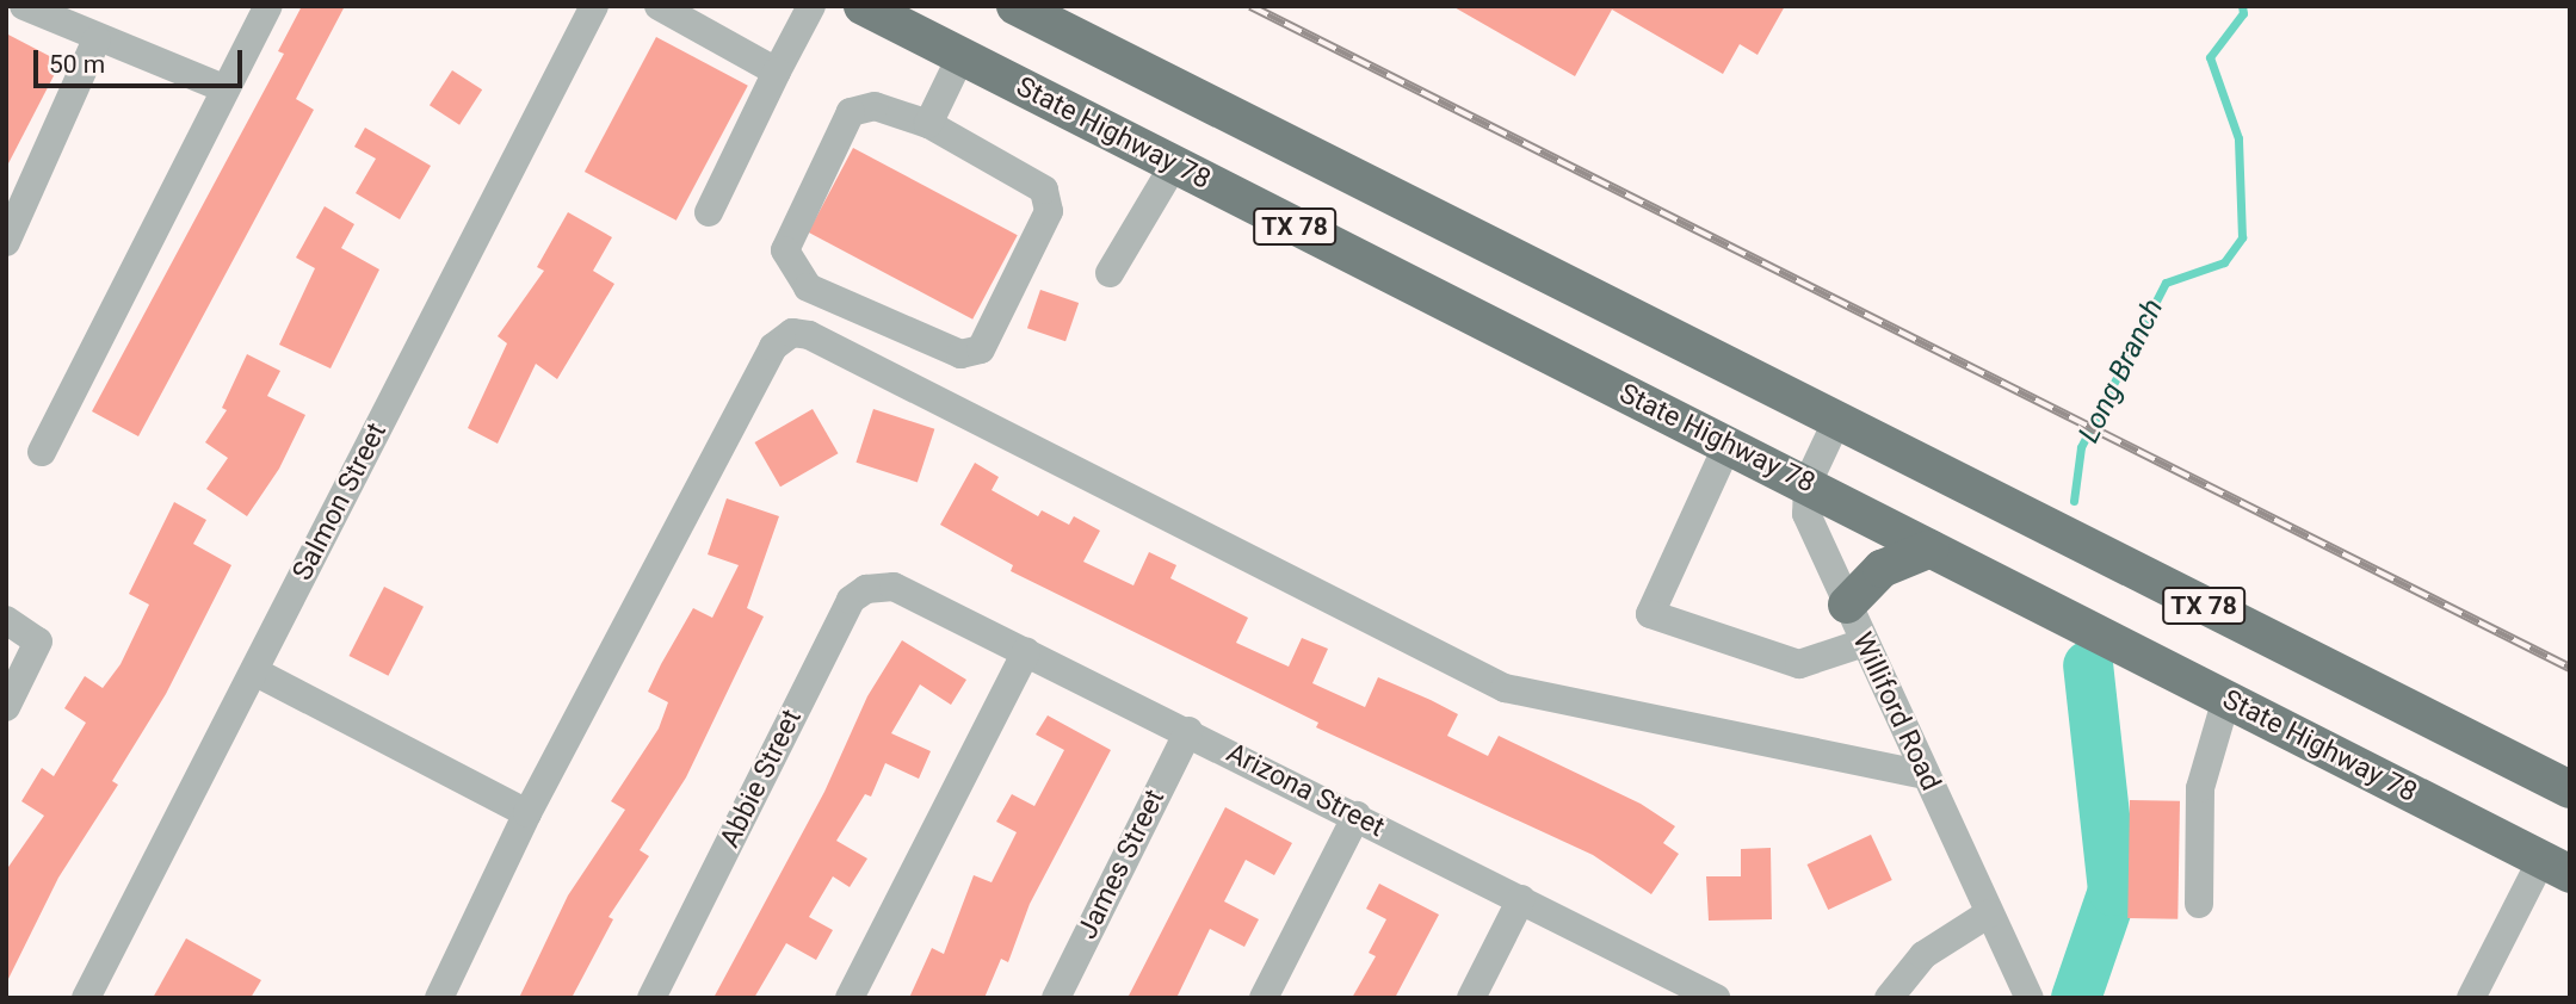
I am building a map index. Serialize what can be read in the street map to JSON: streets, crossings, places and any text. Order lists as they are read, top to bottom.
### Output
{
  "streets": {
    "main road": ["State Highway 78", "TX 78"],
    "street": [
      "Salmon Street",
      "Williford Road",
      "Abbie Street",
      "Arizona Street",
      "James Street"
    ]
  },
  "crossings": [
    ["State Highway 78", "Williford Road"],
    ["Abbie Street", "Arizona Street"],
    ["Arizona Street", "James Street"]
  ],
  "water": ["Long Branch"],
  "scale_bar": "50 m"
}
